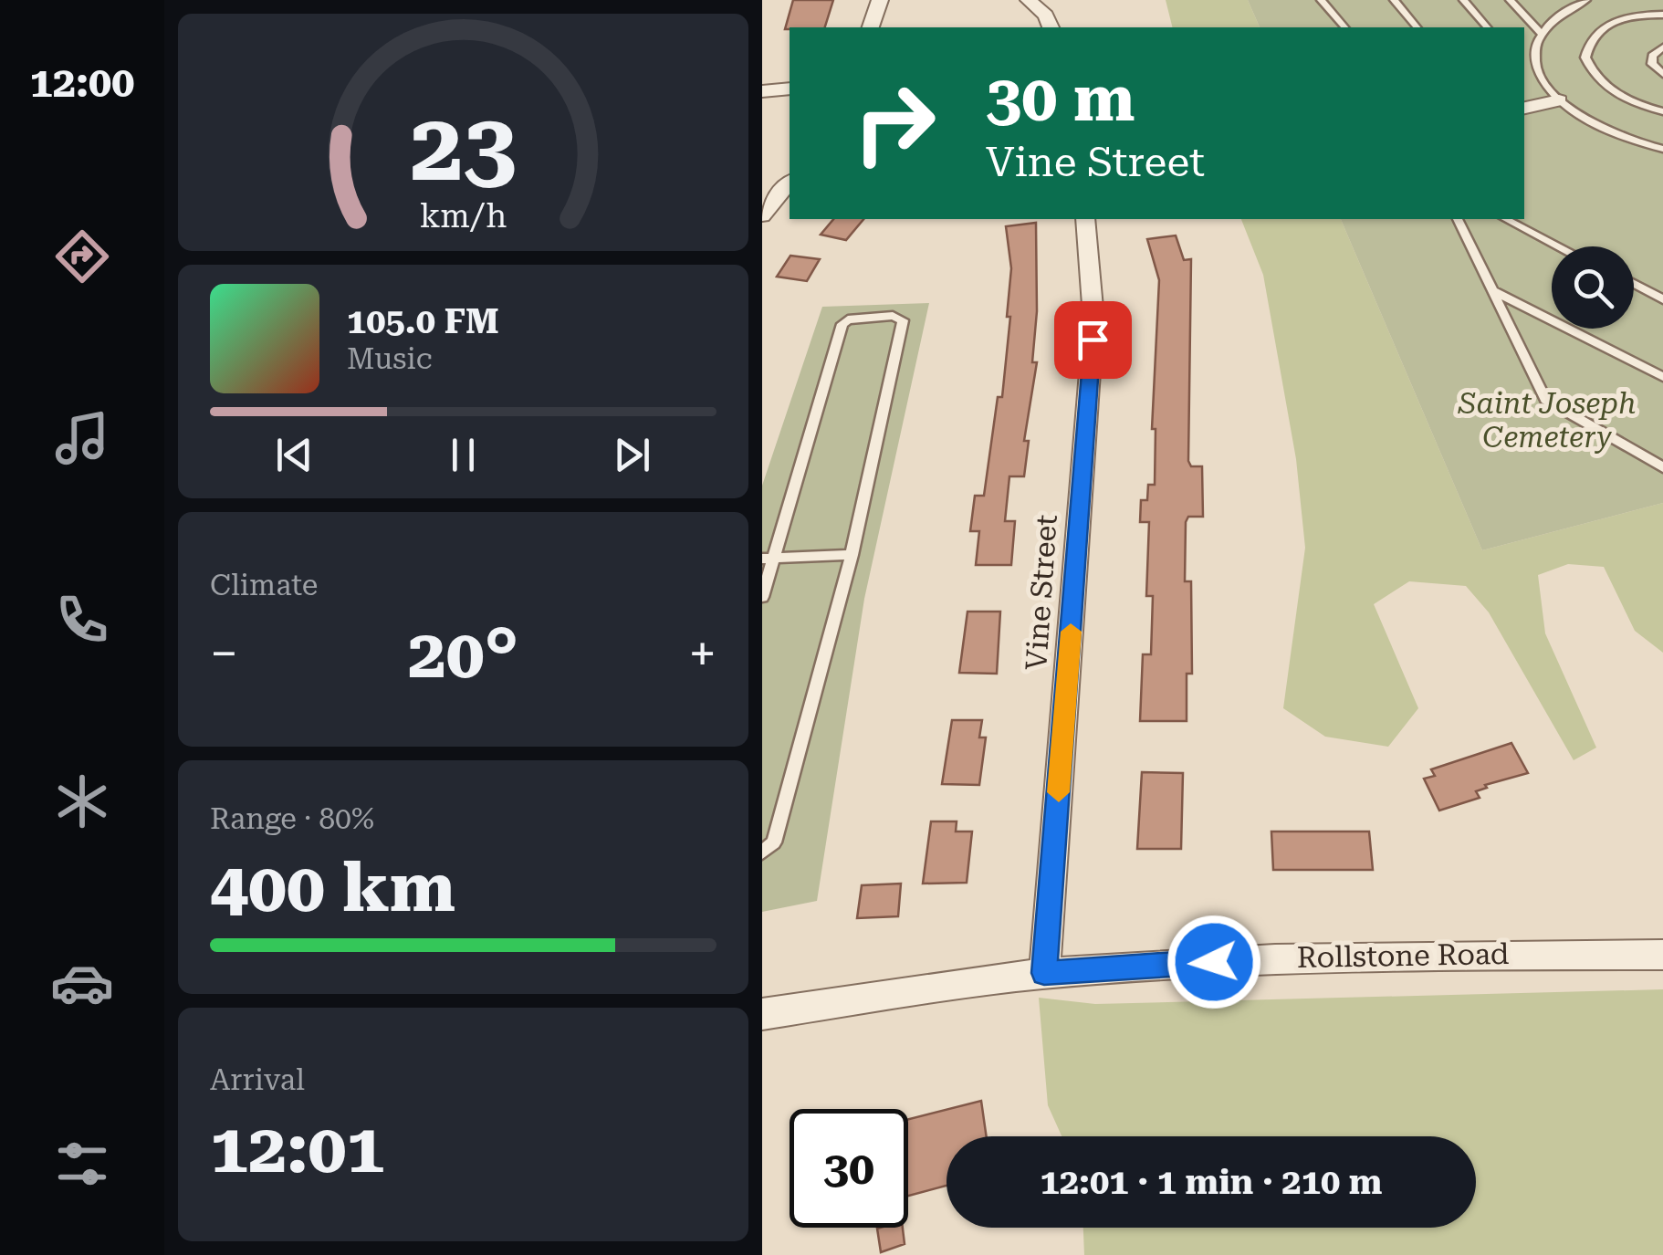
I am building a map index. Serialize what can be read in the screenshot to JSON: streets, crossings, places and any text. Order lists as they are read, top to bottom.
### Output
{
  "streets": {
    "street": ["Vine Street", "Rollstone Road"]
  },
  "crossings": [
    ["Vine Street", "Rollstone Road"]
  ],
  "parks": ["Saint Joseph Cemetery"],
  "page": {
    "tabs": "12:00",
    "turn": ["30 m", "Vine Street"],
    "song": ["105.0 FM", "Music"],
    "tile": [
      "Climate",
      ["Range · 80%", "400 km"],
      ["Arrival", "12:01"]
    ],
    "heat": ["−", "20°", "+"],
    "limit": "30",
    "trip": "12:01 · 1 min · 210 m",
    "gauge": ["23", "km/h"]
  }
}
